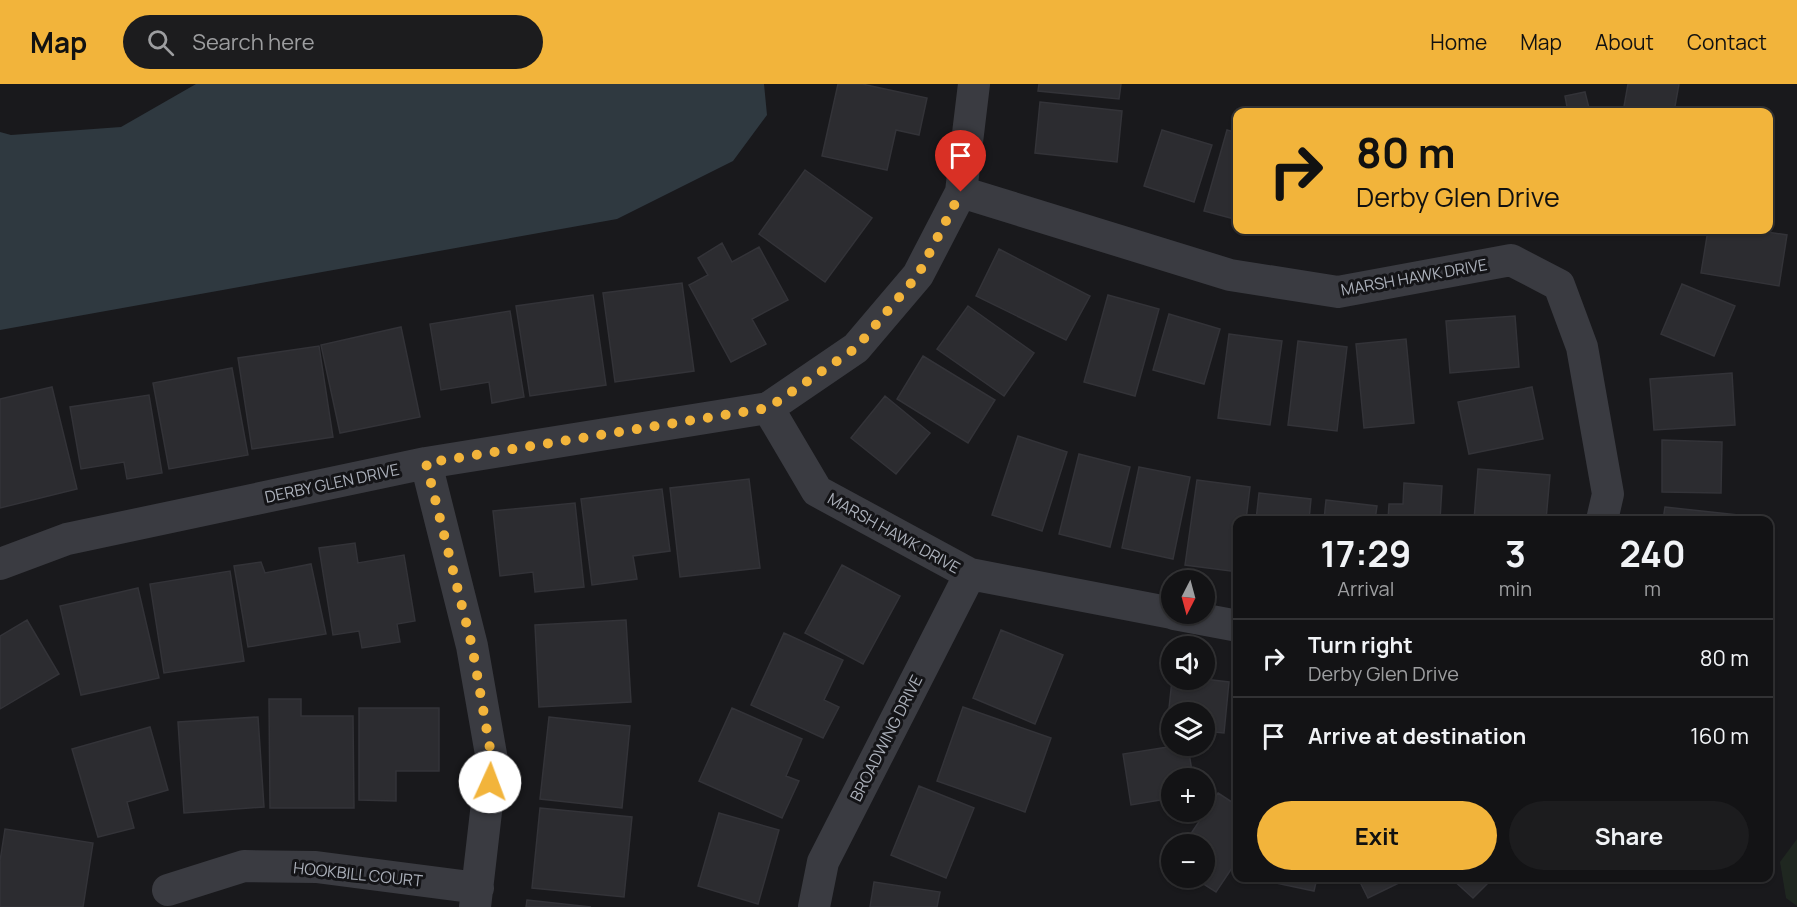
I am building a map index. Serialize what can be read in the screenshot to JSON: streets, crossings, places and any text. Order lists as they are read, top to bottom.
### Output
{
  "streets": {
    "street": [
      "MARSH HAWK DRIVE",
      "DERBY GLEN DRIVE",
      "BROADWING DRIVE",
      "HOOKBILL COURT"
    ]
  },
  "crossings": [
    ["MARSH HAWK DRIVE", "DERBY GLEN DRIVE"],
    ["MARSH HAWK DRIVE", "BROADWING DRIVE"]
  ],
  "north": "bottom",
  "page": {
    "header": "Map",
    "search": "Search here",
    "nav": [
      "Home",
      "Map",
      "About",
      "Contact"
    ],
    "turn": ["80 m", "Derby Glen Drive"],
    "eta": [
      "17:29",
      "Arrival",
      "3",
      "min",
      "240",
      "m"
    ],
    "map_buttons": ["+", "−"],
    "list": [
      {
        "name": "Turn right",
        "note": "Derby Glen Drive",
        "value": "80 m"
      },
      {
        "name": "Arrive at destination",
        "value": "160 m"
      }
    ],
    "buttons": ["Exit", "Share"]
  }
}
